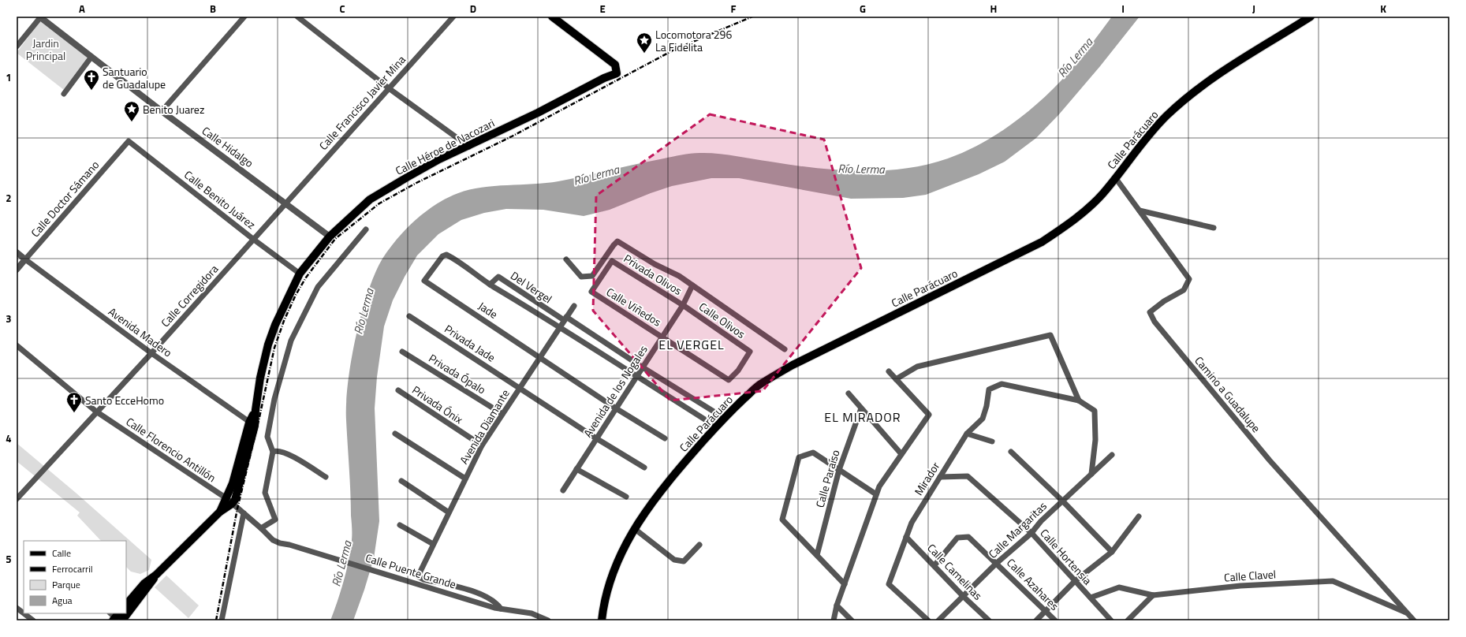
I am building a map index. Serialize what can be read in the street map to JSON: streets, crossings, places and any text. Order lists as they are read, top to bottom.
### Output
{
  "streets": {
    "main road": ["Calle Parácuaro", "Calle Héroe de Nacozari"],
    "street": [
      "Calle Francisco Javier Mina",
      "Calle Hidalgo",
      "Calle Doctor Sámano",
      "Calle Benito Juárez",
      "Privada Olivos",
      "Del Vergel",
      "Calle Corregidora",
      "Calle Viñedos",
      "Jade",
      "Calle Olivos",
      "Avenida Madero",
      "Privada Jade",
      "Privada Ópalo",
      "Avenida de los Nogales",
      "Camino a Guadalupe",
      "Privada Ónix",
      "Avenida Diamante",
      "Calle Florencio Antillón",
      "Calle Paraíso",
      "Mirador",
      "Calle Margaritas",
      "Calle Hortensia",
      "Calle Puente Grande",
      "Calle Camelinas",
      "Calle Clavel",
      "Calle Azahares"
    ]
  },
  "crossings": [
    ["Calle Francisco Javier Mina", "Calle Hidalgo"],
    ["Calle Francisco Javier Mina", "Calle Corregidora"],
    ["Calle Parácuaro", "Del Vergel"],
    ["Calle Parácuaro", "Camino a Guadalupe"],
    ["Calle Hidalgo", "Calle Héroe de Nacozari"],
    ["Calle Hidalgo", "Calle Corregidora"],
    ["Calle Héroe de Nacozari", "Calle Benito Juárez"],
    ["Calle Héroe de Nacozari", "Avenida Madero"],
    ["Calle Héroe de Nacozari", "Calle Florencio Antillón"],
    ["Calle Héroe de Nacozari", "Calle Puente Grande"],
    ["Calle Doctor Sámano", "Calle Benito Juárez"],
    ["Calle Doctor Sámano", "Avenida Madero"],
    ["Calle Benito Juárez", "Calle Corregidora"],
    ["Privada Olivos", "Calle Viñedos"],
    ["Privada Olivos", "Calle Olivos"],
    ["Privada Olivos", "Avenida de los Nogales"],
    ["Del Vergel", "Jade"],
    ["Del Vergel", "Avenida de los Nogales"],
    ["Del Vergel", "Avenida Diamante"],
    ["Calle Corregidora", "Avenida Madero"],
    ["Calle Corregidora", "Calle Florencio Antillón"],
    ["Calle Viñedos", "Calle Olivos"],
    ["Calle Viñedos", "Avenida de los Nogales"],
    ["Jade", "Avenida de los Nogales"],
    ["Jade", "Avenida Diamante"],
    ["Calle Olivos", "Avenida de los Nogales"],
    ["Privada Jade", "Avenida de los Nogales"],
    ["Privada Jade", "Avenida Diamante"],
    ["Privada Ópalo", "Avenida Diamante"],
    ["Camino a Guadalupe", "Calle Clavel"],
    ["Privada Ónix", "Avenida Diamante"],
    ["Avenida Diamante", "Calle Puente Grande"],
    ["Calle Florencio Antillón", "Calle Puente Grande"],
    ["Mirador", "Calle Hortensia"],
    ["Mirador", "Calle Camelinas"],
    ["Calle Margaritas", "Calle Hortensia"],
    ["Calle Margaritas", "Calle Camelinas"],
    ["Calle Margaritas", "Calle Azahares"],
    ["Calle Hortensia", "Calle Clavel"],
    ["Calle Camelinas", "Calle Azahares"]
  ],
  "districts": ["EL VERGEL", "EL MIRADOR"],
  "water": ["Río Lerma"],
  "parks": ["Jardin Principal"],
  "places": {
    "place": ["Locomotora 296 La Fidelita", "Benito Juarez"],
    "church": ["Santuario de Guadalupe", "Santo EcceHomo"]
  },
  "legend": [
    "Calle",
    "Ferrocarril",
    "Parque",
    "Agua"
  ],
  "grid": {
    "columns": [
      "A",
      "B",
      "C",
      "D",
      "E",
      "F",
      "G",
      "H",
      "I",
      "J",
      "K"
    ],
    "rows": [
      "1",
      "2",
      "3",
      "4",
      "5"
    ]
  }
}
